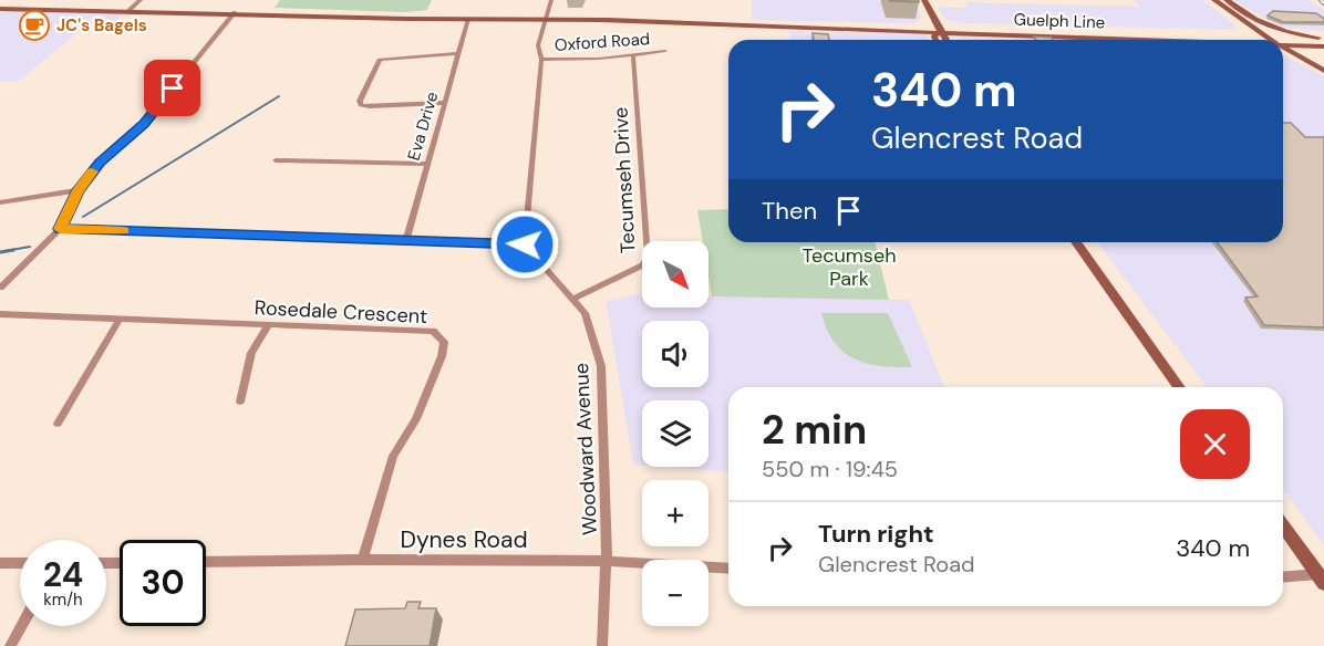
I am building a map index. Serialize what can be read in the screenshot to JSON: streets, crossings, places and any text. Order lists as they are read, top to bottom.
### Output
{
  "streets": {
    "main road": ["Guelph Line"],
    "street": [
      "Oxford Road",
      "Eva Drive",
      "Tecumseh Drive",
      "Rosedale Crescent",
      "Woodward Avenue",
      "Dynes Road"
    ]
  },
  "crossings": [
    ["Guelph Line", "Eva Drive"],
    ["Oxford Road", "Tecumseh Drive"],
    ["Tecumseh Drive", "Woodward Avenue"],
    ["Rosedale Crescent", "Dynes Road"],
    ["Woodward Avenue", "Dynes Road"]
  ],
  "parks": ["Tecumseh Park"],
  "places": {
    "cafe": ["JC's Bagels"]
  },
  "north": "bottom right",
  "page": {
    "turn": ["340 m", "Glencrest Road"],
    "then": "Then",
    "map_buttons": ["+", "−"],
    "heading": ["2 min", "550 m · 19:45"],
    "list": [
      {
        "name": "Turn right",
        "note": "Glencrest Road",
        "value": "340 m"
      }
    ],
    "speed": "24 km/h",
    "limit": "30"
  }
}
